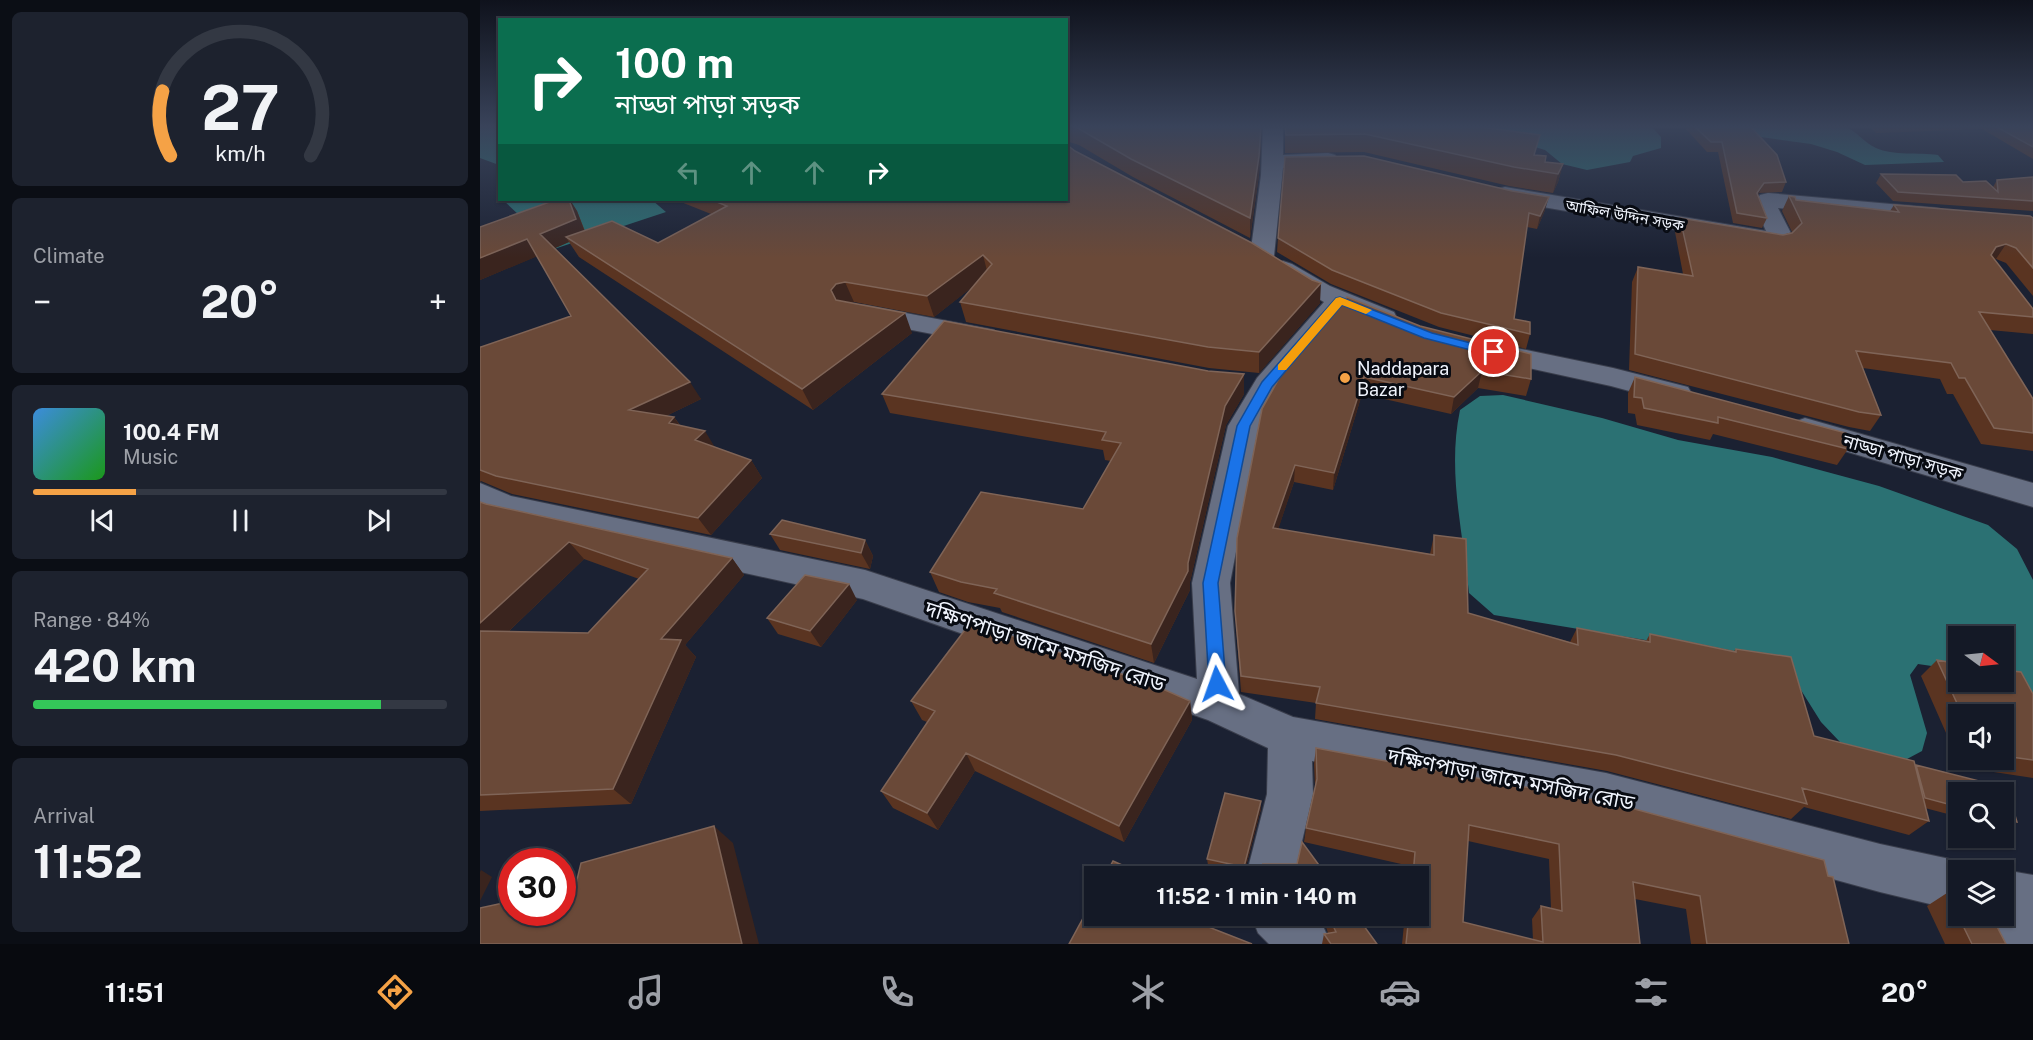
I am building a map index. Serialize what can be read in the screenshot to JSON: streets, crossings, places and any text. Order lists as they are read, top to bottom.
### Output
{
  "streets": {
    "street": ["আফিল উদ্দিন সড়ক", "নাড্ডা পাড়া সড়ক", "দক্ষিণপাড়া জামে মসজিদ রোড"]
  },
  "places": ["Naddapara Bazar"],
  "north": "right",
  "page": {
    "turn": ["100 m", "নাড্ডা পাড়া সড়ক"],
    "tile": [
      "Climate",
      ["Range · 84%", "420 km"],
      ["Arrival", "11:52"]
    ],
    "heat": ["−", "20°", "+"],
    "song": ["100.4 FM", "Music"],
    "limit": "30",
    "trip": "11:52 · 1 min · 140 m",
    "tabs": ["11:51", "20°"],
    "gauge": ["27", "km/h"]
  }
}
